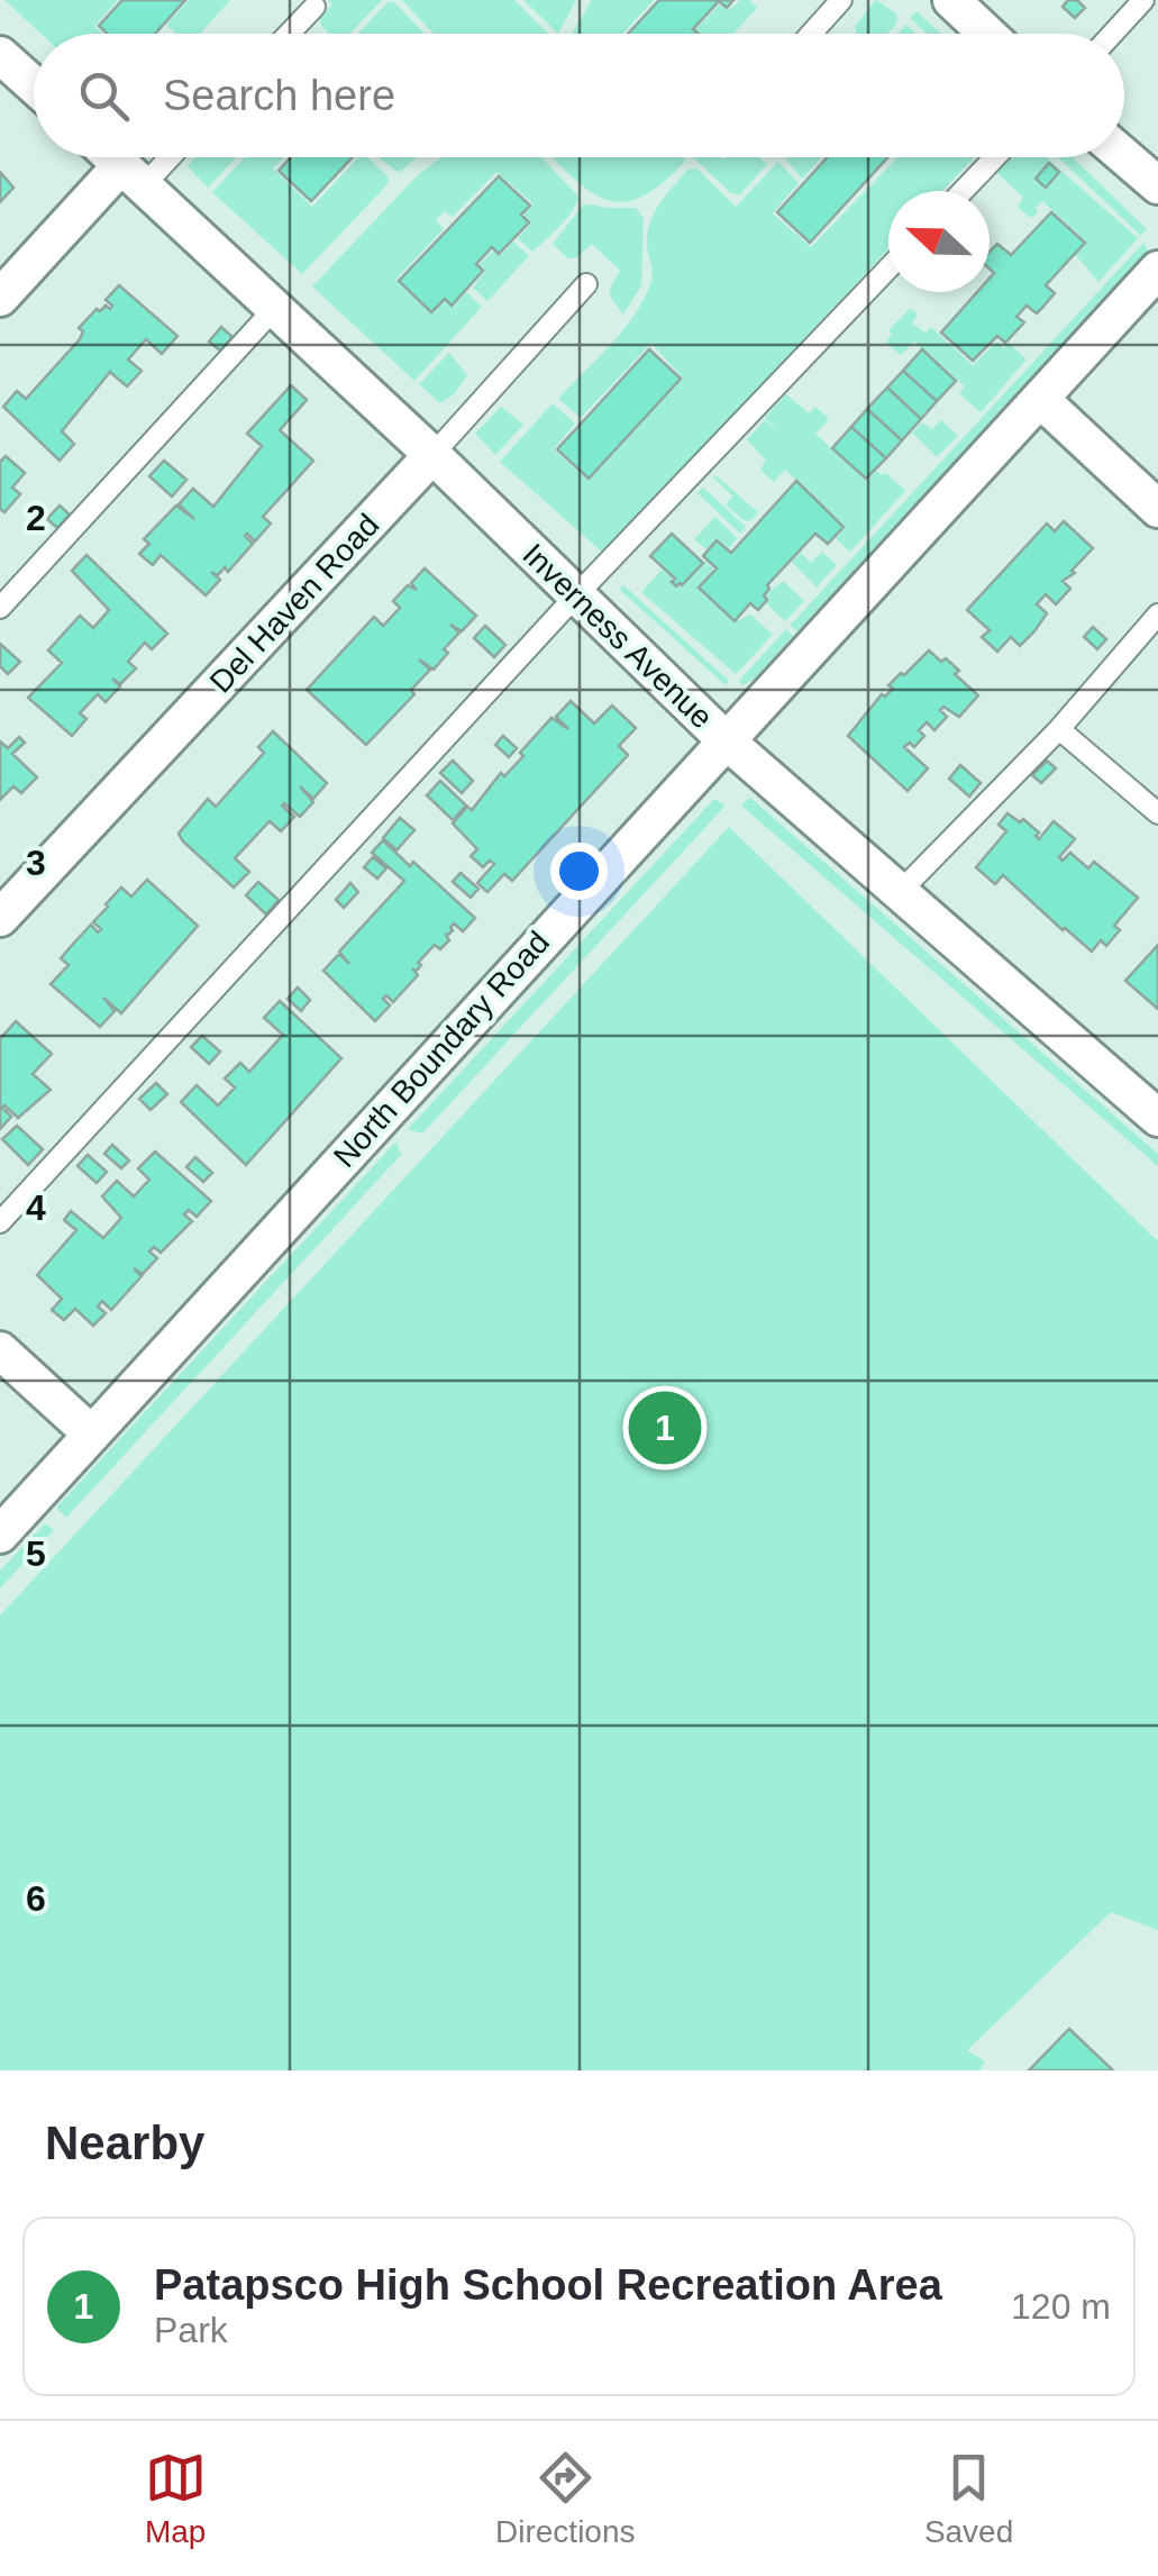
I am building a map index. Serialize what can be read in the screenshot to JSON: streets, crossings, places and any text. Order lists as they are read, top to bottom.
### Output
{
  "streets": {
    "street": ["Del Haven Road", "Inverness Avenue", "North Boundary Road"]
  },
  "crossings": [
    ["Del Haven Road", "Inverness Avenue"],
    ["Inverness Avenue", "North Boundary Road"]
  ],
  "north": "left",
  "page": {
    "search": "Search here",
    "pins": "1",
    "heading": "Nearby",
    "list": [
      {
        "mark": "1",
        "name": "Patapsco High School Recreation Area",
        "note": "Park",
        "value": "120 m"
      }
    ],
    "nav": ["Map", "Directions", "Saved"]
  },
  "grid": {
    "rows": [
      "2",
      "3",
      "4",
      "5",
      "6"
    ]
  }
}
